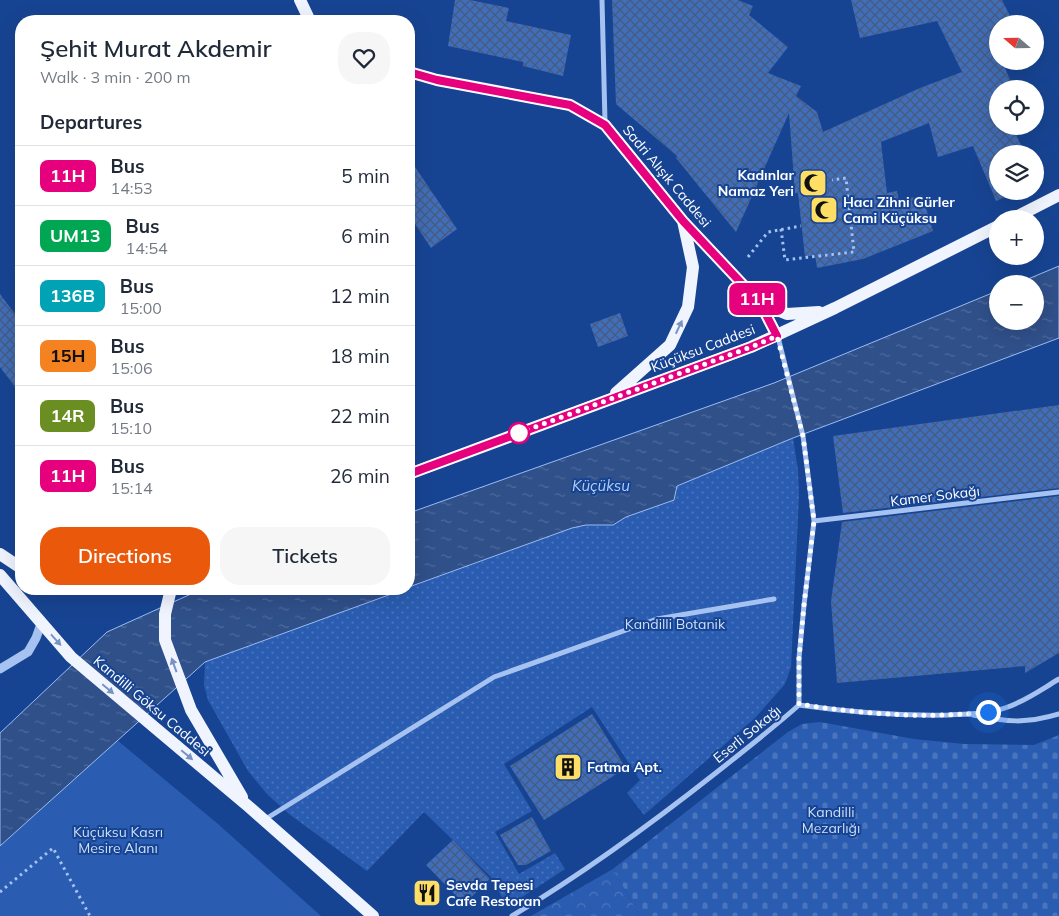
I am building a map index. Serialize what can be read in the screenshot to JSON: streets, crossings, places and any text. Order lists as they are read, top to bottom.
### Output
{
  "streets": {
    "main road": ["Sadri Alışık Caddesi", "Küçüksu Caddesi", "Kandilli Göksu Caddesi"],
    "street": ["Kamer Sokağı", "Eserli Sokağı"]
  },
  "crossings": [
    ["Sadri Alışık Caddesi", "Küçüksu Caddesi"]
  ],
  "water": ["Küçüksu"],
  "parks": ["Kandilli Botanik", "Kandilli Mezarlığı", "Küçüksu Kasrı Mesire Alanı"],
  "places": {
    "mosque": ["Kadınlar Namaz Yeri", "Hacı Zihni Gürler Cami Küçüksu"],
    "building": ["Fatma Apt."],
    "restaurant": ["Sevda Tepesi Cafe Restoran"]
  },
  "lines": ["bus line 11H"],
  "north": "left",
  "page": {
    "on_map": "11H",
    "map_buttons": ["+", "−"],
    "heading": [
      ["Şehit Murat Akdemir", "Walk · 3 min · 200 m"],
      "Departures"
    ],
    "list": [
      {
        "mark": "11H",
        "name": "Bus",
        "note": "14:53",
        "value": "5 min"
      },
      {
        "mark": "UM13",
        "name": "Bus",
        "note": "14:54",
        "value": "6 min"
      },
      {
        "mark": "136B",
        "name": "Bus",
        "note": "15:00",
        "value": "12 min"
      },
      {
        "mark": "15H",
        "name": "Bus",
        "note": "15:06",
        "value": "18 min"
      },
      {
        "mark": "14R",
        "name": "Bus",
        "note": "15:10",
        "value": "22 min"
      },
      {
        "mark": "11H",
        "name": "Bus",
        "note": "15:14",
        "value": "26 min"
      }
    ],
    "buttons": ["Directions", "Tickets"]
  }
}
